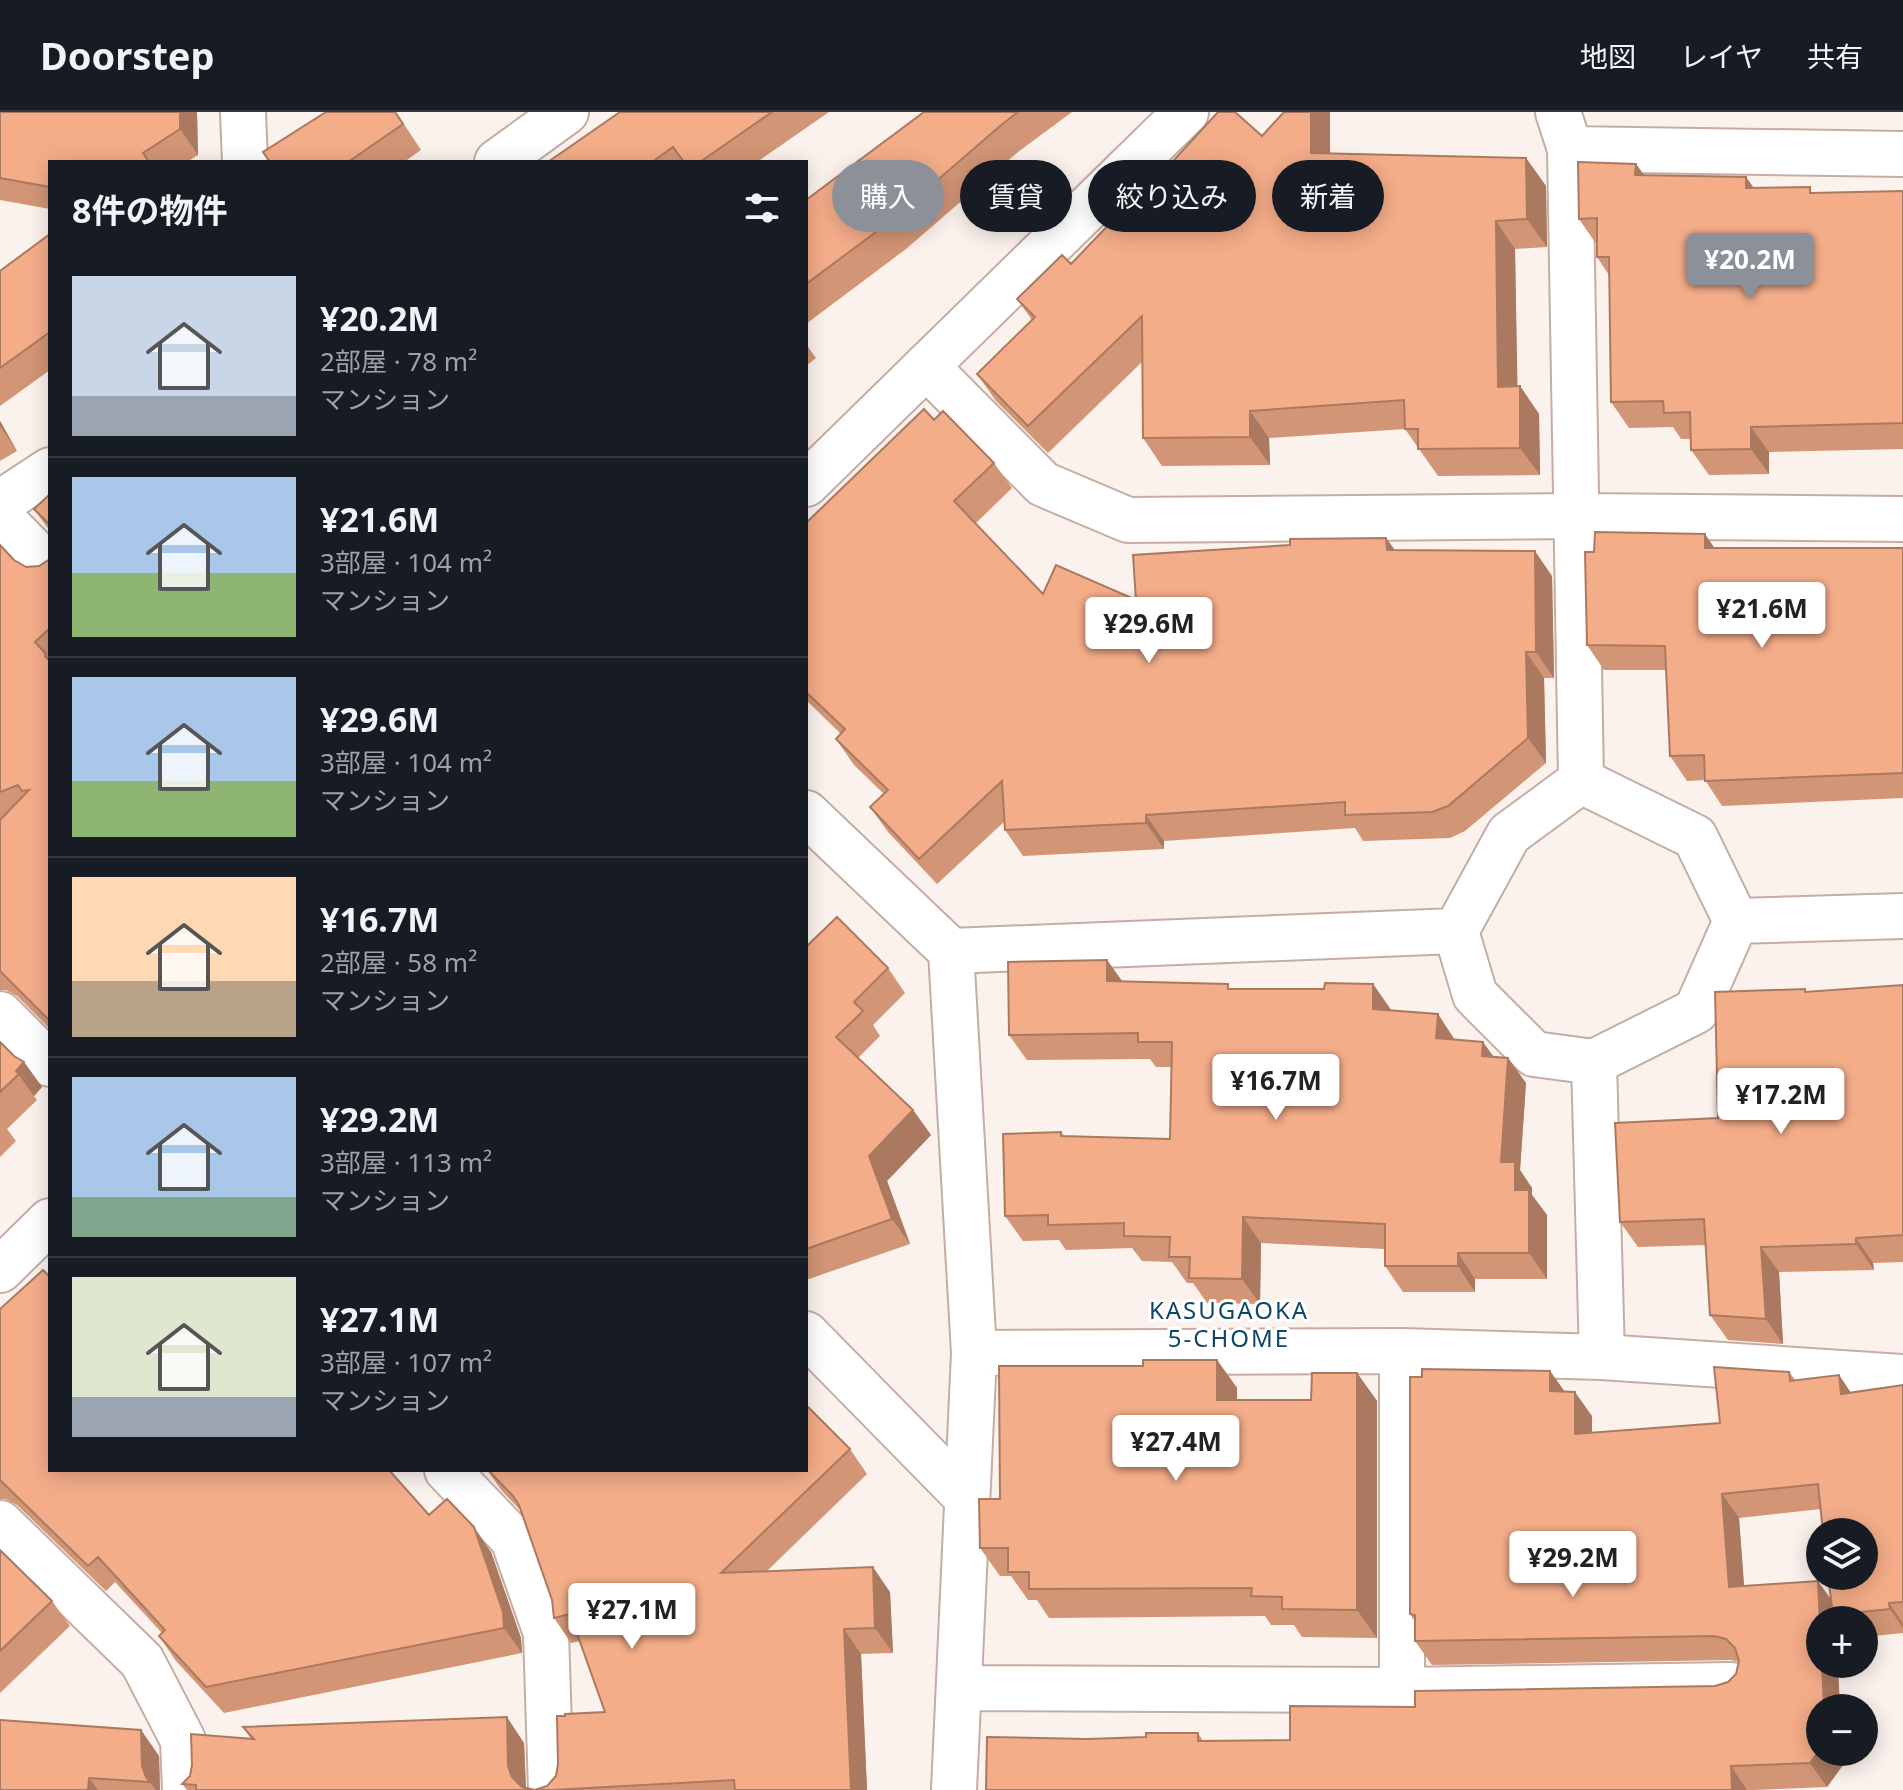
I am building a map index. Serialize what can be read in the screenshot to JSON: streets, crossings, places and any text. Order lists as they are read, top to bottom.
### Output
{
  "districts": ["KASUGAOKA 5-CHOME"],
  "page": {
    "header": "Doorstep",
    "nav": ["地図", "レイヤ", "共有"],
    "chip": [
      "購入",
      "賃貸",
      "絞り込み",
      "新着"
    ],
    "heading": "8件の物件",
    "price": [
      "¥20.2M",
      "¥21.6M",
      "¥29.6M",
      "¥16.7M",
      "¥17.2M",
      "¥27.4M",
      "¥29.2M",
      "¥27.1M"
    ],
    "list": [
      {
        "name": "¥20.2M",
        "note": "2部屋 · 78 m² · マンション"
      },
      {
        "name": "¥21.6M",
        "note": "3部屋 · 104 m² · マンション"
      },
      {
        "name": "¥29.6M",
        "note": "3部屋 · 104 m² · マンション"
      },
      {
        "name": "¥16.7M",
        "note": "2部屋 · 58 m² · マンション"
      },
      {
        "name": "¥29.2M",
        "note": "3部屋 · 113 m² · マンション"
      },
      {
        "name": "¥27.1M",
        "note": "3部屋 · 107 m² · マンション"
      }
    ],
    "map_buttons": ["+", "−"]
  }
}
